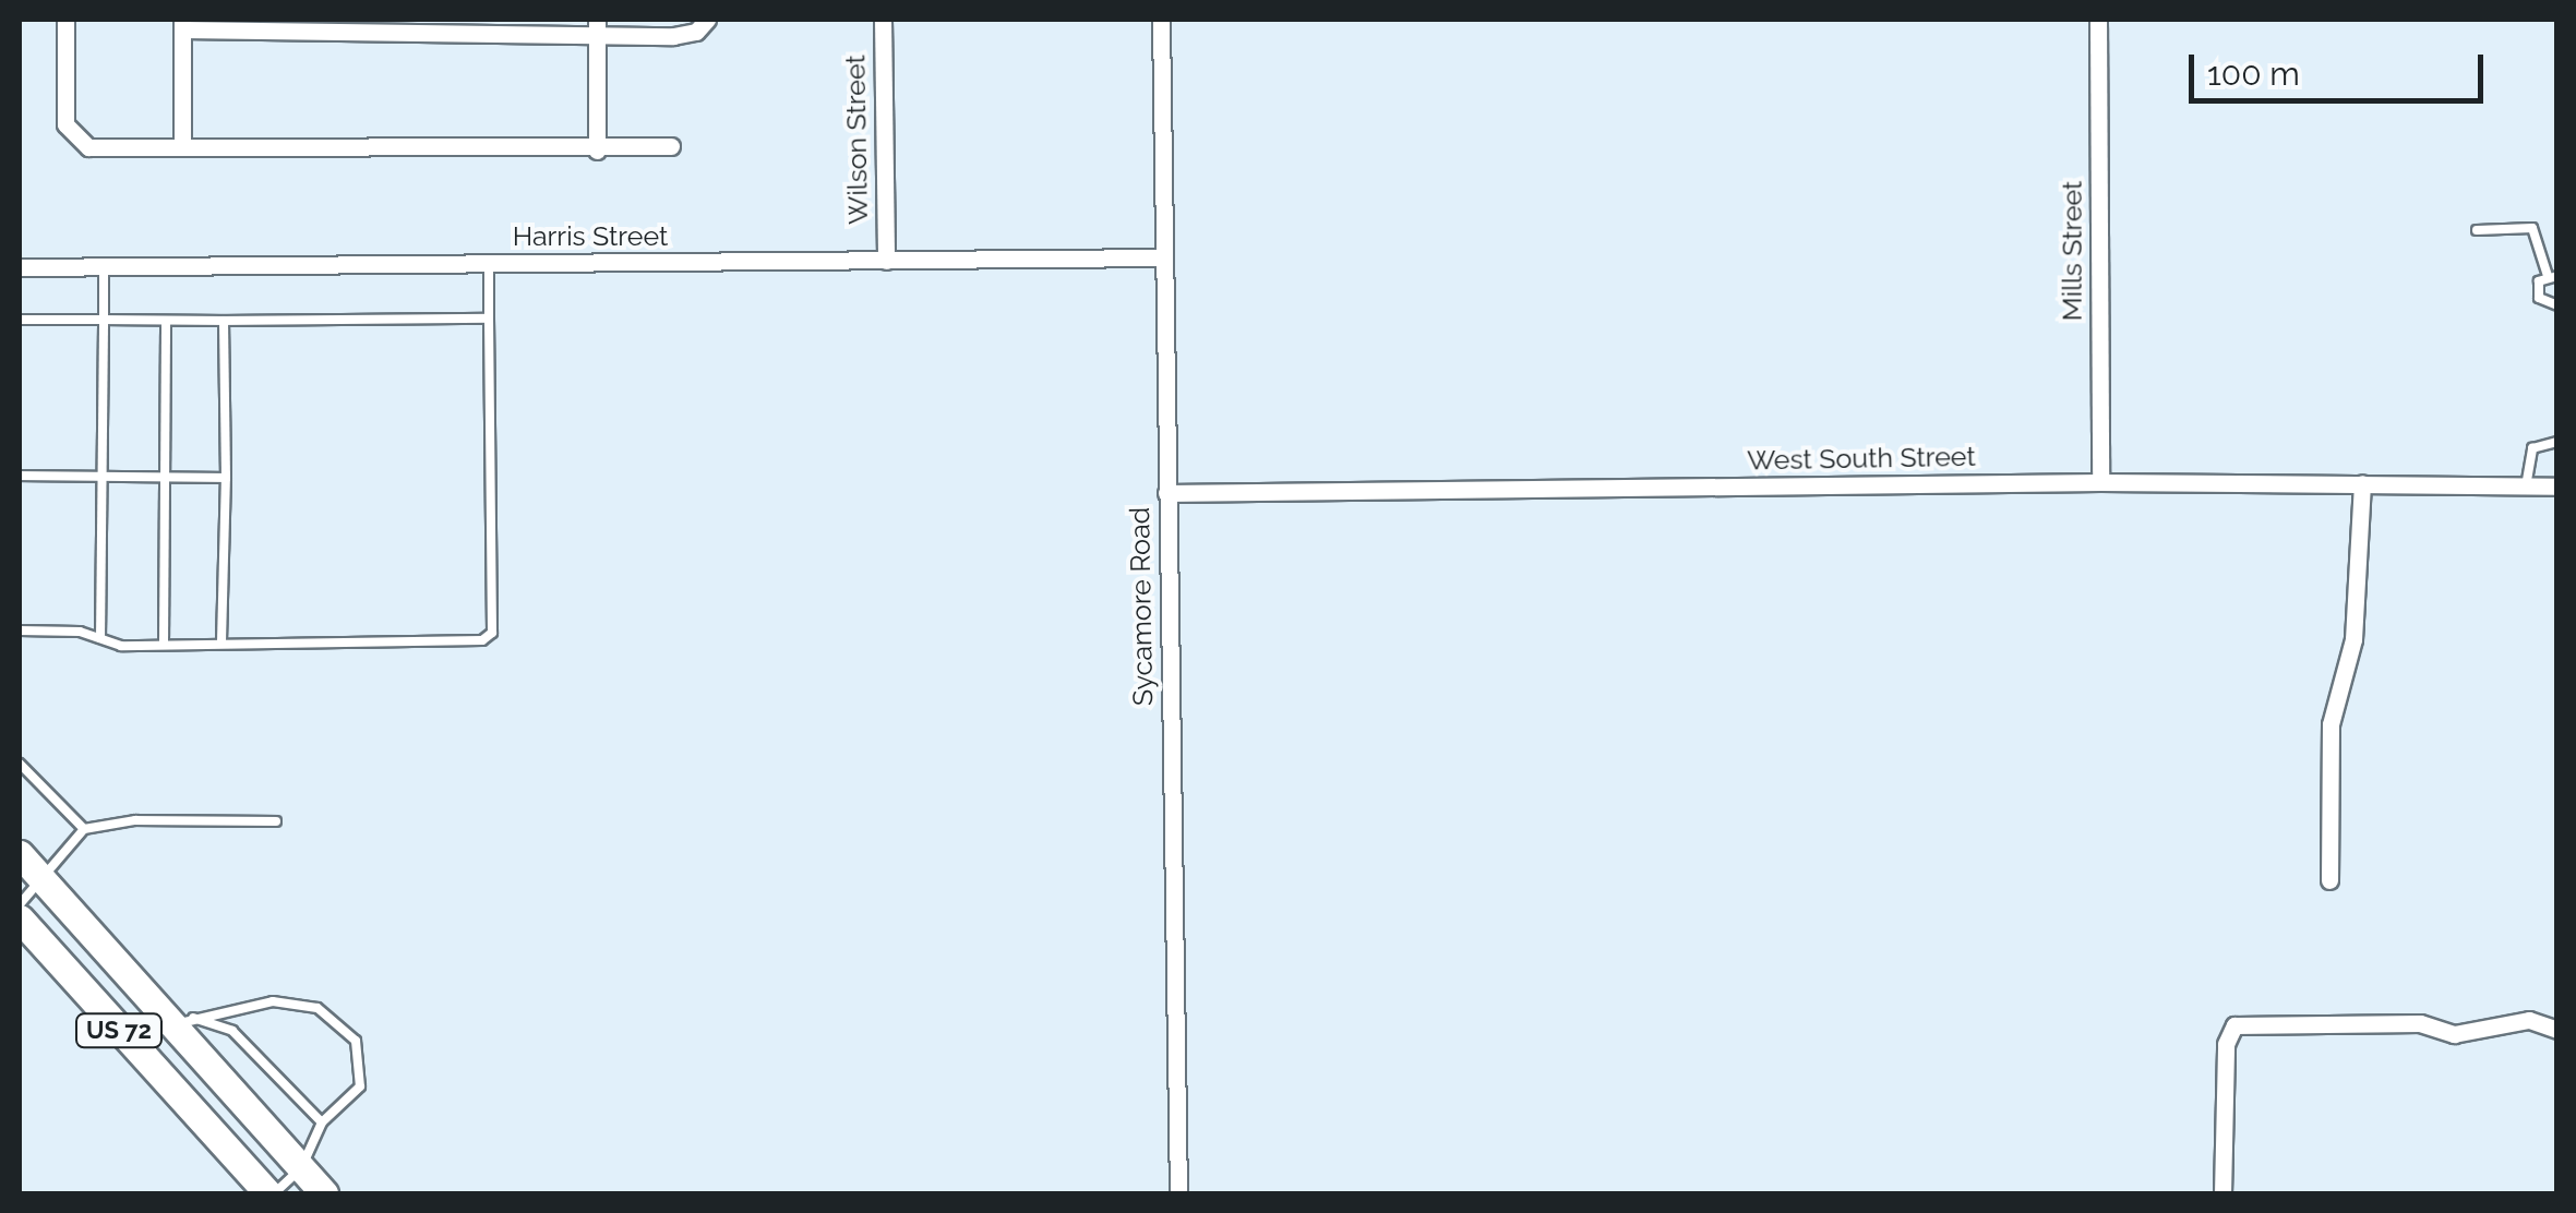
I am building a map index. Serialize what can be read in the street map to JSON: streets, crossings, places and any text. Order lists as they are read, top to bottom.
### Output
{
  "streets": {
    "main road": ["US 72"],
    "street": [
      "Wilson Street",
      "Harris Street",
      "Mills Street",
      "West South Street",
      "Sycamore Road"
    ]
  },
  "crossings": [
    ["Wilson Street", "Harris Street"],
    ["Harris Street", "Sycamore Road"],
    ["Mills Street", "West South Street"],
    ["West South Street", "Sycamore Road"]
  ],
  "scale_bar": "100 m"
}
